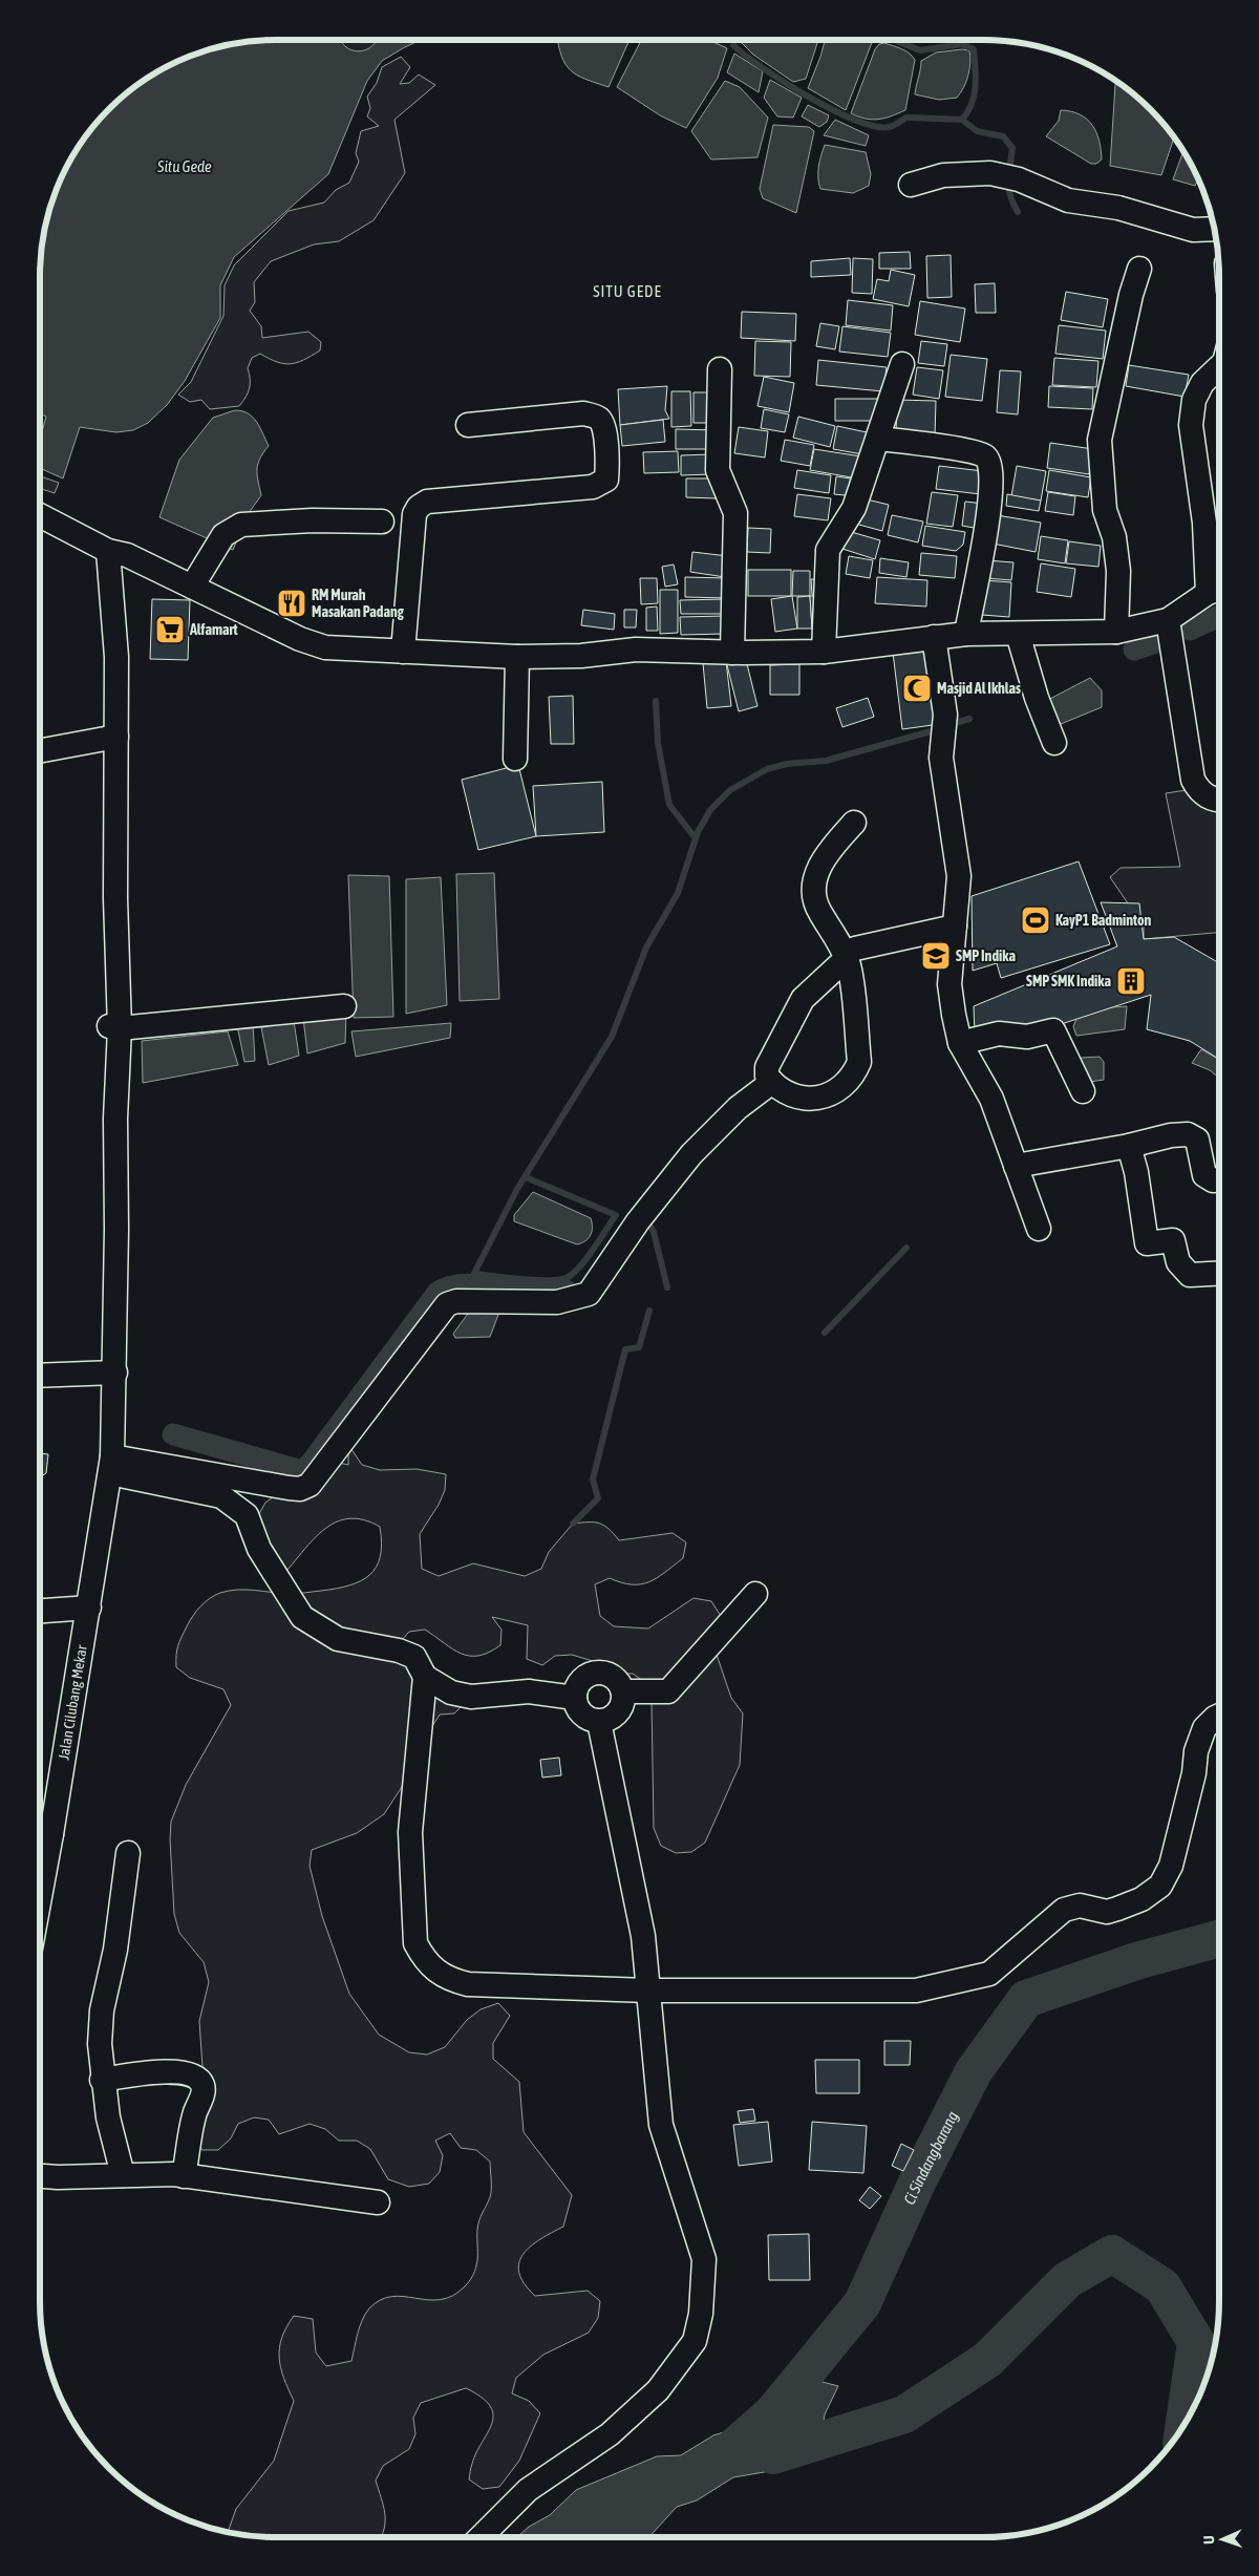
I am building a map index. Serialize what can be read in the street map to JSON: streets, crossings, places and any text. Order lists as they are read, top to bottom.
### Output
{
  "streets": {
    "street": ["Jalan Cilubang Mekar"]
  },
  "districts": ["SITU GEDE"],
  "water": ["Situ Gede", "Ci Sindangbarang"],
  "places": {
    "restaurant": ["RM Murah Masakan Padang"],
    "supermarket": ["Alfamart"],
    "mosque": ["Masjid Al Ikhlas"],
    "sports": ["KayP1 Badminton"],
    "school or university": ["SMP Indika"],
    "building": ["SMP SMK Indika"]
  },
  "north": "left"
}
